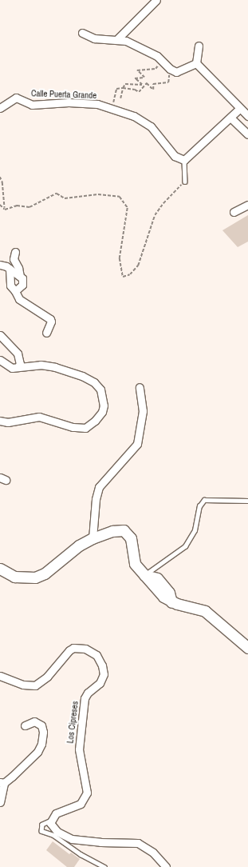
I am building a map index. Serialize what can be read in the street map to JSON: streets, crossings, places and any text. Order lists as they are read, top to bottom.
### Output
{
  "streets": {
    "street": ["Calle Puerta Grande", "Los Cipreses"]
  }
}
